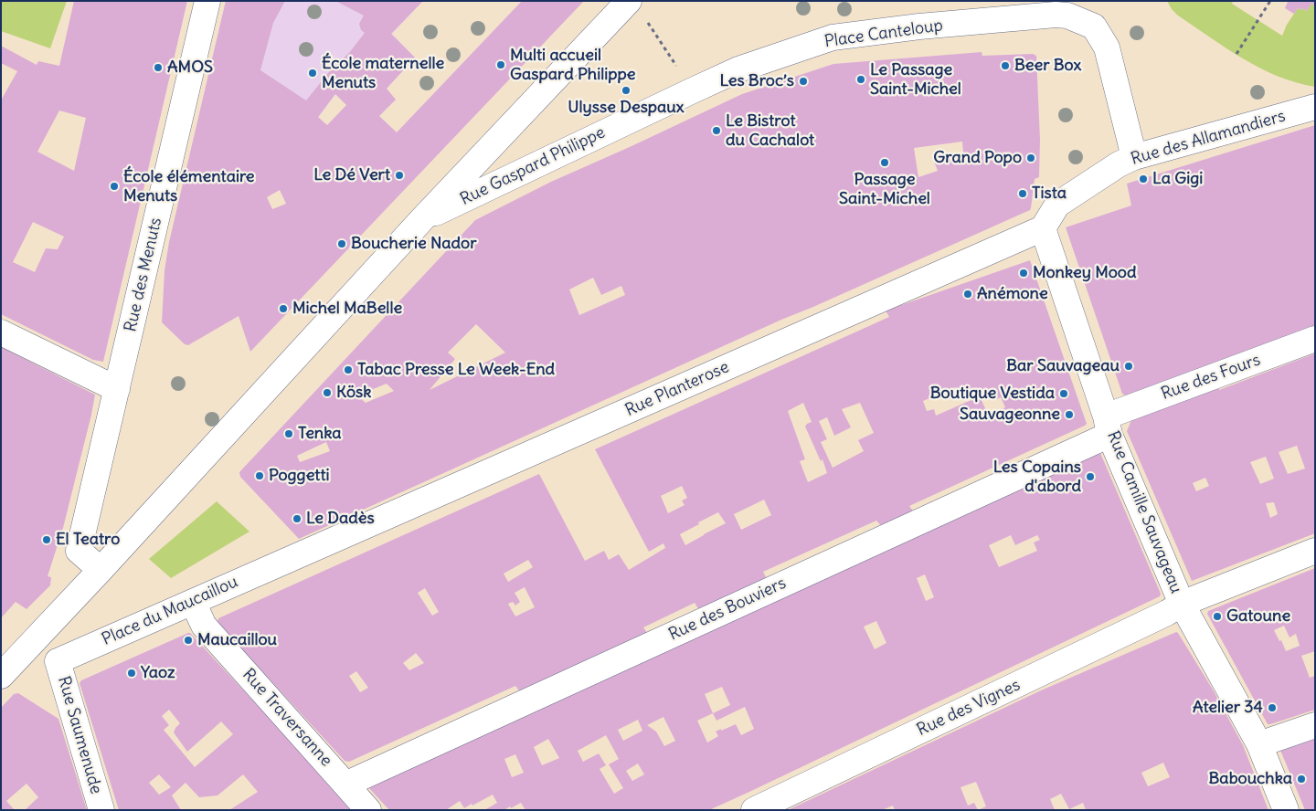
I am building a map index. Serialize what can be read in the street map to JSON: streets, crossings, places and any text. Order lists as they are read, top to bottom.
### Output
{
  "streets": {
    "street": [
      "Place Canteloup",
      "Rue des Allamandiers",
      "Rue Gaspard Philippe",
      "Rue des Menuts",
      "Rue des Fours",
      "Rue Planterose",
      "Rue Camille Sauvageau",
      "Rue des Bouviers",
      "Place du Maucaillou",
      "Rue des Vignes",
      "Rue Traversanne",
      "Rue Saumenude"
    ]
  },
  "crossings": [
    ["Place Canteloup", "Rue des Allamandiers"],
    ["Place Canteloup", "Rue Gaspard Philippe"],
    ["Rue des Allamandiers", "Rue Planterose"],
    ["Rue des Allamandiers", "Rue Camille Sauvageau"],
    ["Rue des Fours", "Rue Camille Sauvageau"],
    ["Rue des Fours", "Rue des Bouviers"],
    ["Rue Planterose", "Rue Camille Sauvageau"],
    ["Rue Planterose", "Place du Maucaillou"],
    ["Rue Camille Sauvageau", "Rue des Bouviers"],
    ["Rue Camille Sauvageau", "Rue des Vignes"],
    ["Rue des Bouviers", "Rue Traversanne"],
    ["Place du Maucaillou", "Rue Traversanne"],
    ["Place du Maucaillou", "Rue Saumenude"]
  ],
  "places": [
    "Multi accueil Gaspard Philippe",
    "Beer Box",
    "AMOS",
    "École maternelle Menuts",
    "Le Passage Saint-Michel",
    "Les Broc’s",
    "Ulysse Despaux",
    "Le Bistrot du Cachalot",
    "Grand Popo",
    "Passage Saint-Michel",
    "Le Dé Vert",
    "La Gigi",
    "École élémentaire Menuts",
    "Tista",
    "Boucherie Nador",
    "Monkey Mood",
    "Anémone",
    "Michel MaBelle",
    "Bar Sauvageau",
    "Tabac Presse Le Week-End",
    "Kösk",
    "Boutique Vestida",
    "Sauvageonne",
    "Tenka",
    "Poggetti",
    "Les Copains d'abord",
    "Le Dadès",
    "El Teatro",
    "Gatoune",
    "Maucaillou",
    "Yaoz",
    "Atelier 34",
    "Babouchka"
  ]
}
